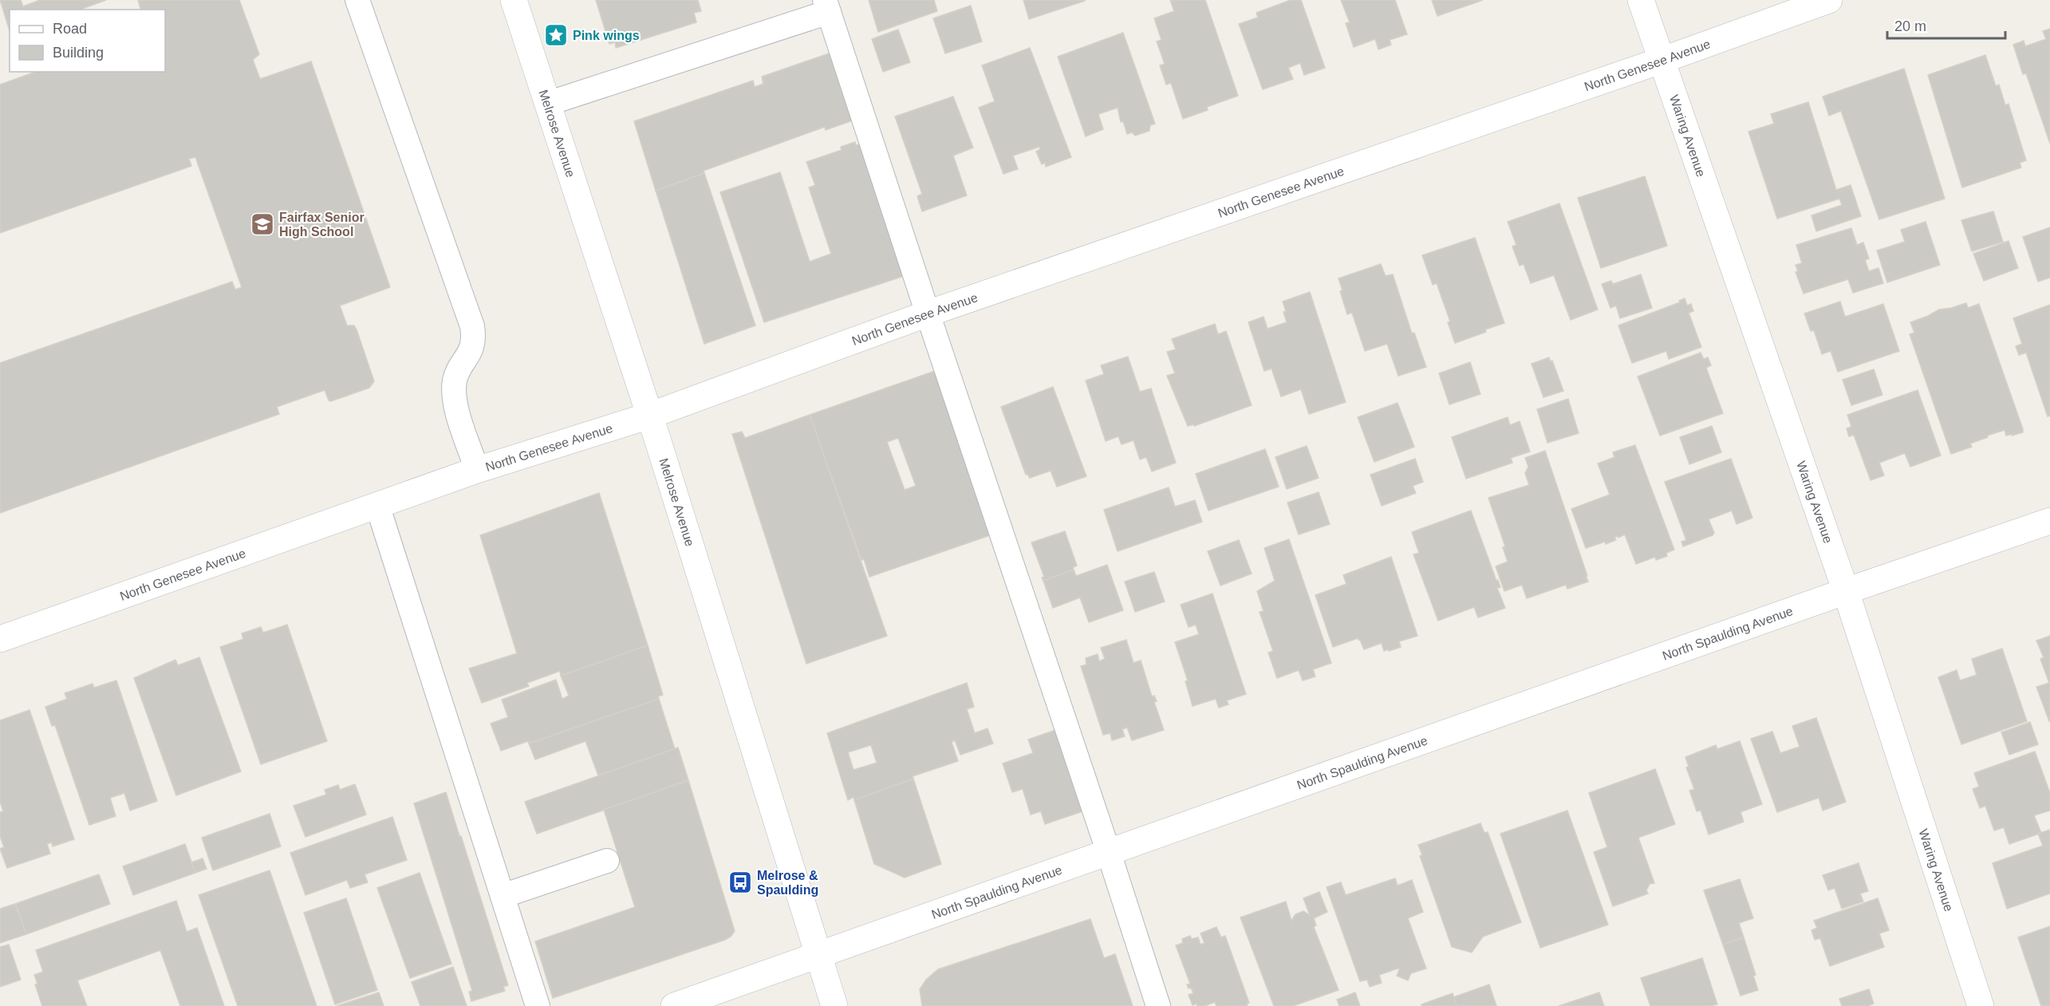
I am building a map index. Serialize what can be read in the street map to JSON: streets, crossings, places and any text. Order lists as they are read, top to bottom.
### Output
{
  "streets": {
    "street": [
      "North Genesee Avenue",
      "Melrose Avenue",
      "Waring Avenue",
      "North Spaulding Avenue"
    ]
  },
  "crossings": [
    ["North Genesee Avenue", "Melrose Avenue"],
    ["North Genesee Avenue", "Waring Avenue"],
    ["Melrose Avenue", "North Spaulding Avenue"],
    ["Waring Avenue", "North Spaulding Avenue"]
  ],
  "places": {
    "place": ["Pink wings"],
    "school or university": ["Fairfax Senior High School"],
    "bus stop": ["Melrose & Spaulding"]
  },
  "legend": ["Road", "Building"],
  "scale_bar": "20 m"
}
